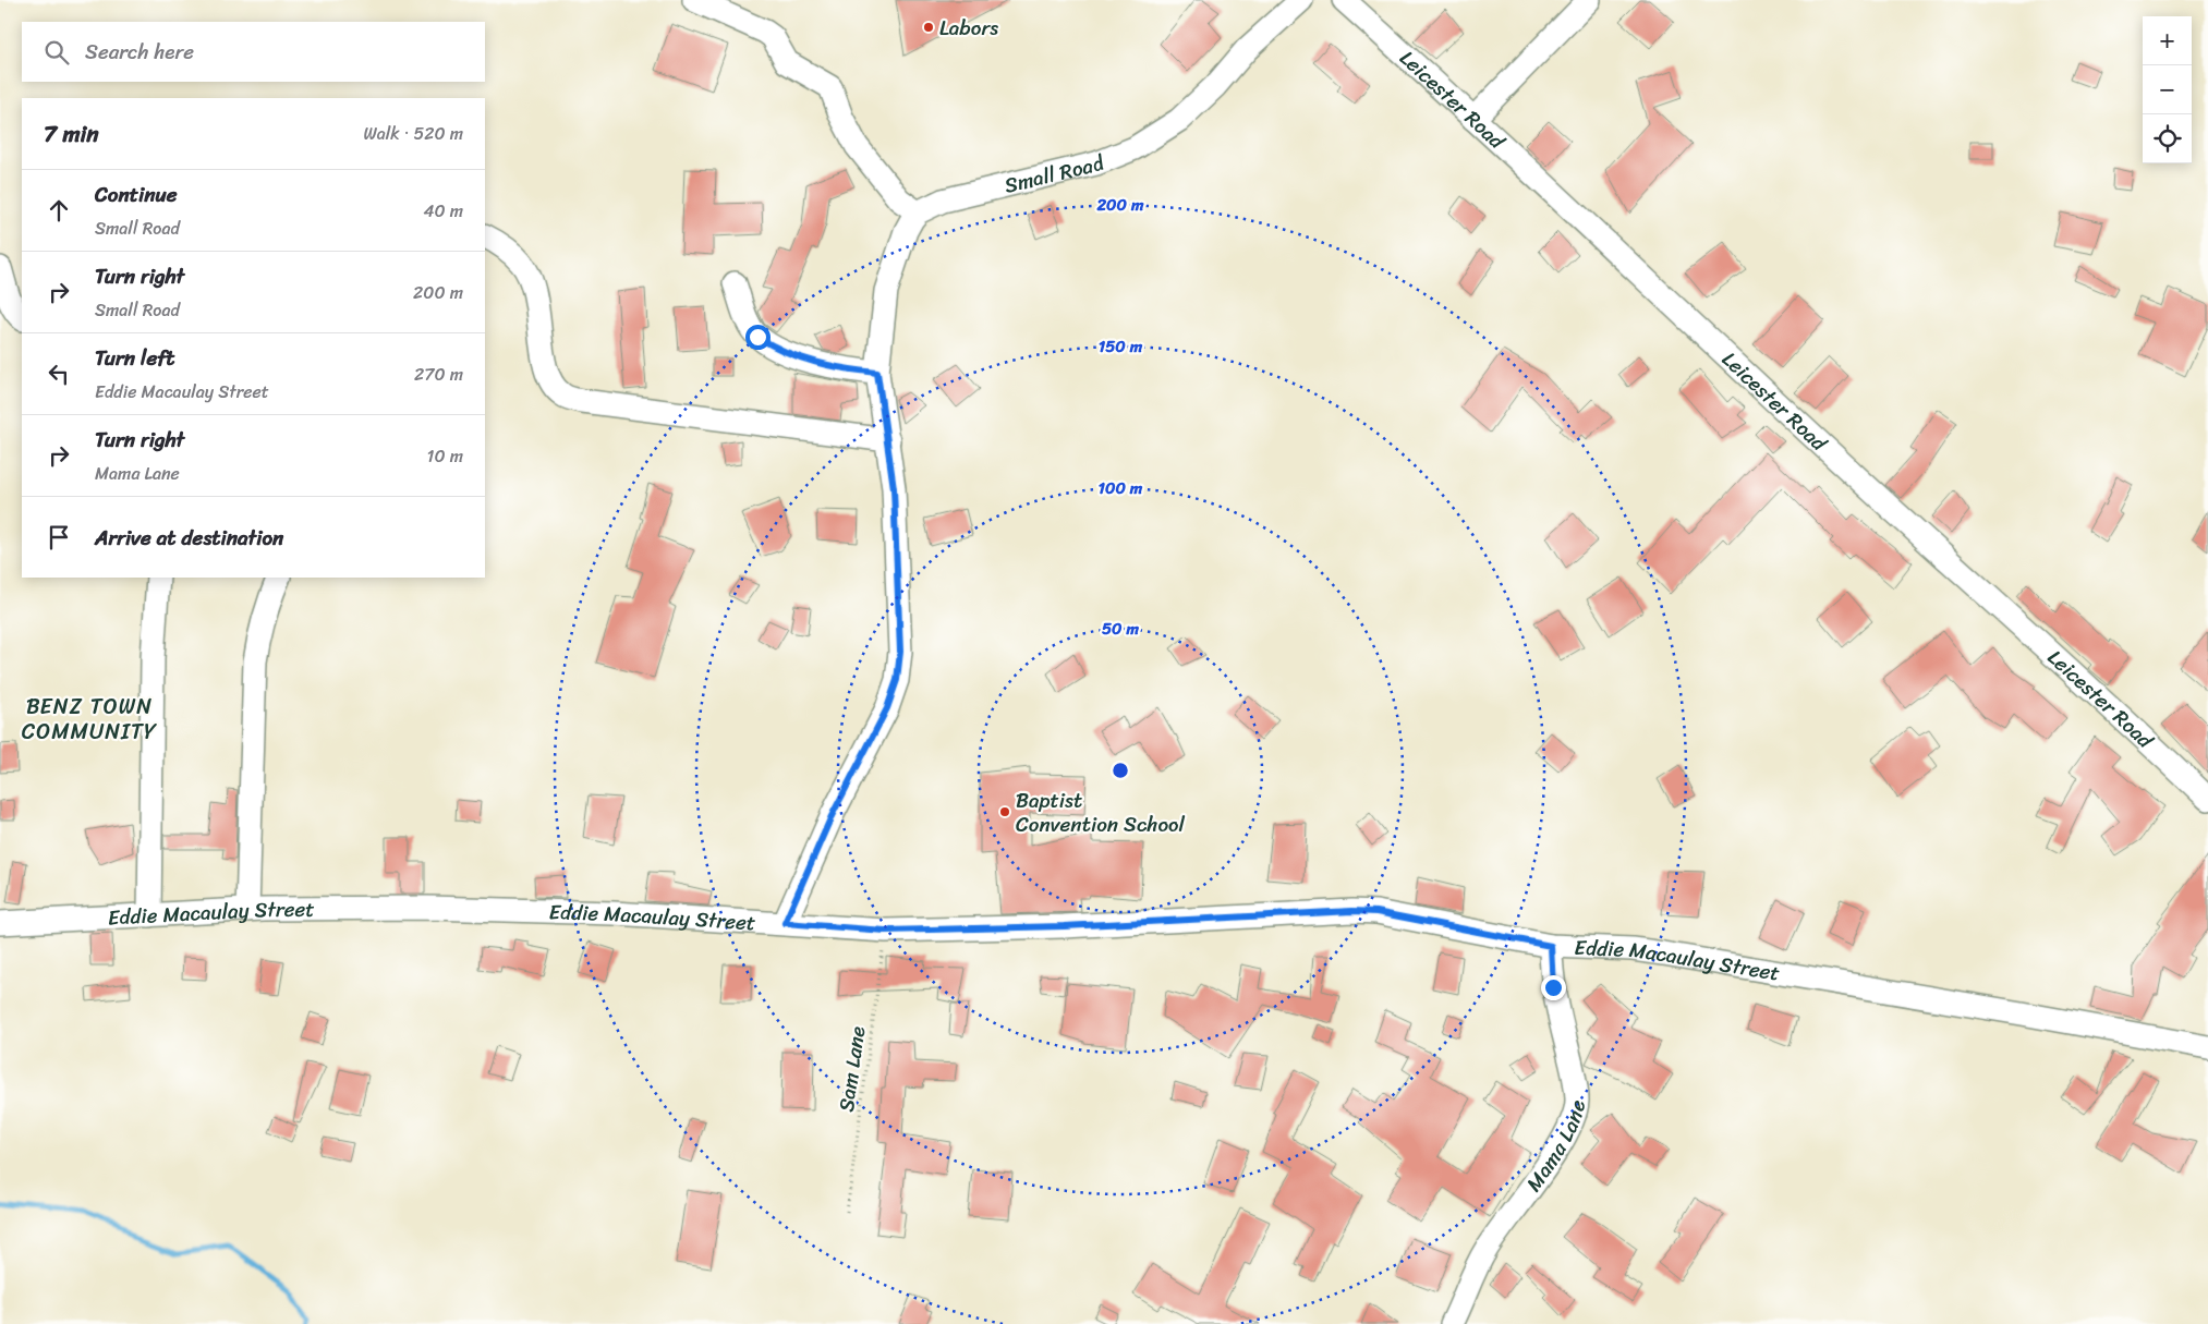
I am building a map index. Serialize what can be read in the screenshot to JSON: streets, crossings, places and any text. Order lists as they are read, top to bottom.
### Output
{
  "streets": {
    "street": [
      "Leicester Road",
      "Small Road",
      "Eddie Macaulay Street",
      "Mama Lane"
    ],
    "path": ["Sam Lane"]
  },
  "crossings": [
    ["Eddie Macaulay Street", "Sam Lane"],
    ["Eddie Macaulay Street", "Mama Lane"]
  ],
  "districts": ["BENZ TOWN COMMUNITY"],
  "places": ["Labors", "Baptist Convention School"],
  "page": {
    "map_buttons": ["+", "−"],
    "search": "Search here",
    "heading": ["7 min", "Walk · 520 m"],
    "list": [
      ["Continue", "Small Road", "40 m"],
      ["Turn right", "Small Road", "200 m"],
      ["Turn left", "Eddie Macaulay Street", "270 m"],
      ["Turn right", "Mama Lane", "10 m"],
      "Arrive at destination"
    ]
  },
  "rings": [
    "200 m",
    "150 m",
    "100 m",
    "50 m"
  ]
}
